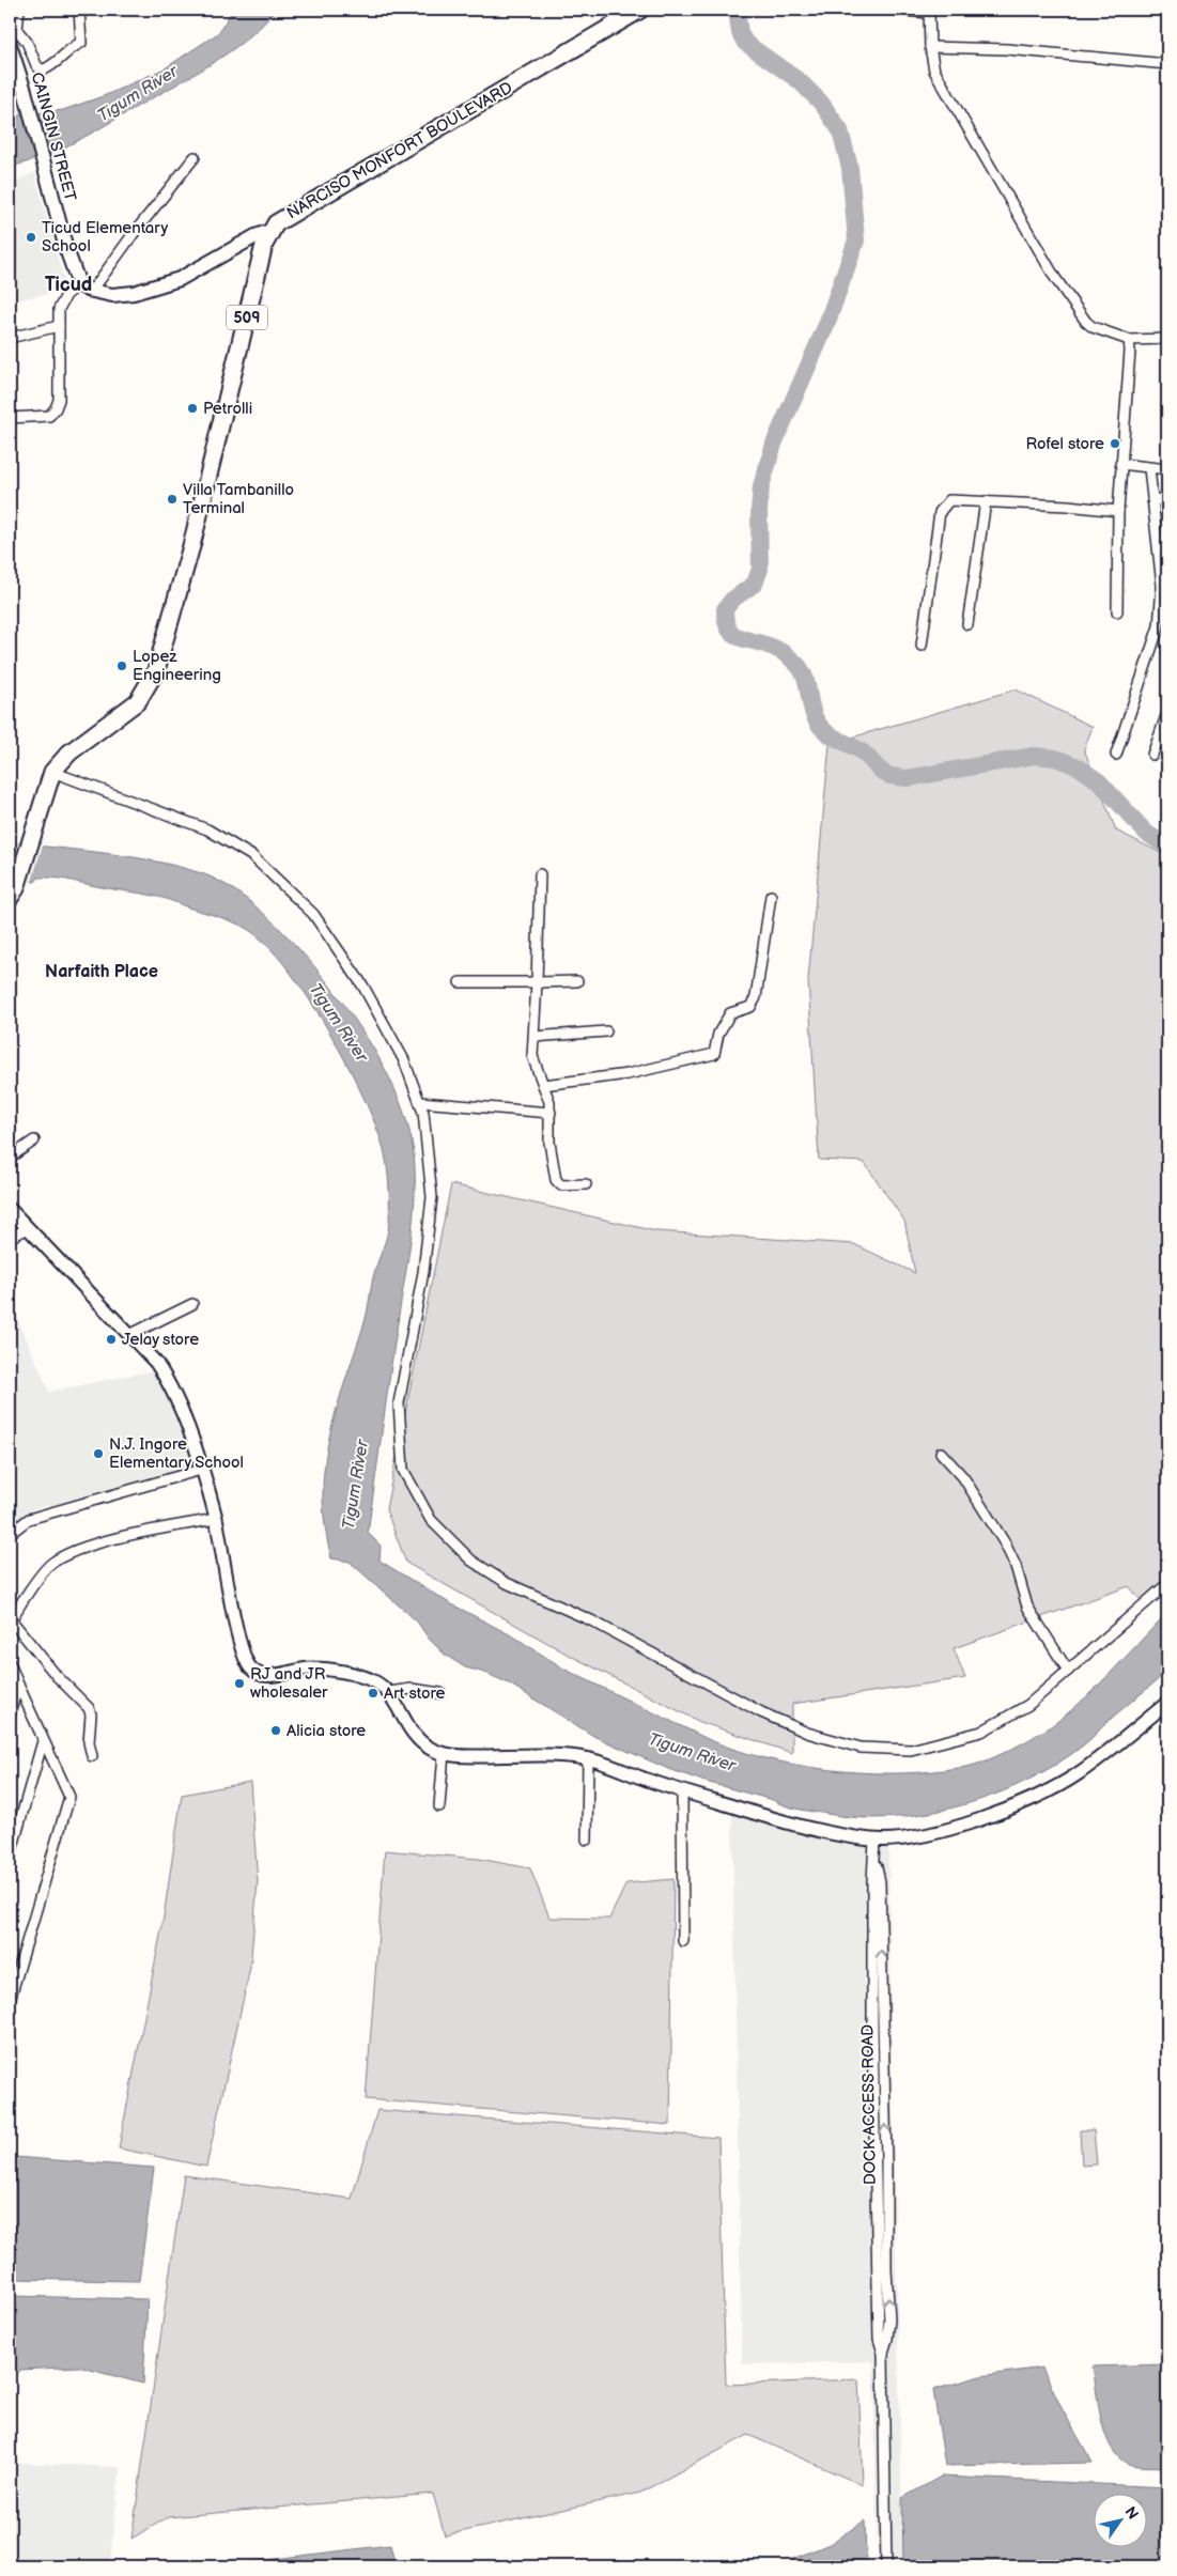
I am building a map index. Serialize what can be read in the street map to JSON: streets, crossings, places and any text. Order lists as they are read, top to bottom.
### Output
{
  "streets": {
    "main road": ["CAINGIN STREET", "NARCISO MONFORT BOULEVARD", "509"],
    "street": ["DOCK ACCESS ROAD"]
  },
  "districts": ["Ticud", "Narfaith Place"],
  "water": ["Tigum River"],
  "places": [
    "Ticud Elementary School",
    "Petrolli",
    "Rofel store",
    "Villa Tambanillo Terminal",
    "Lopez Engineering",
    "Jelay store",
    "N.J. Ingore Elementary School",
    "RJ and JR wholesaler",
    "Art store",
    "Alicia store"
  ],
  "north": "top right"
}
